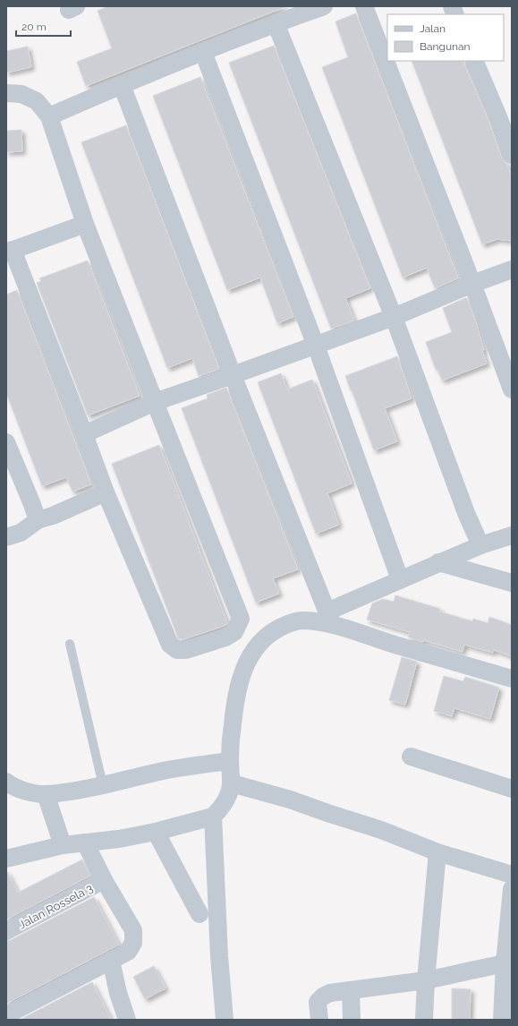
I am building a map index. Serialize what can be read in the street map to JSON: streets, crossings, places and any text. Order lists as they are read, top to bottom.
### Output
{
  "streets": {
    "street": ["Jalan Rossela 3"]
  },
  "legend": ["Jalan", "Bangunan"],
  "scale_bar": "20 m"
}
